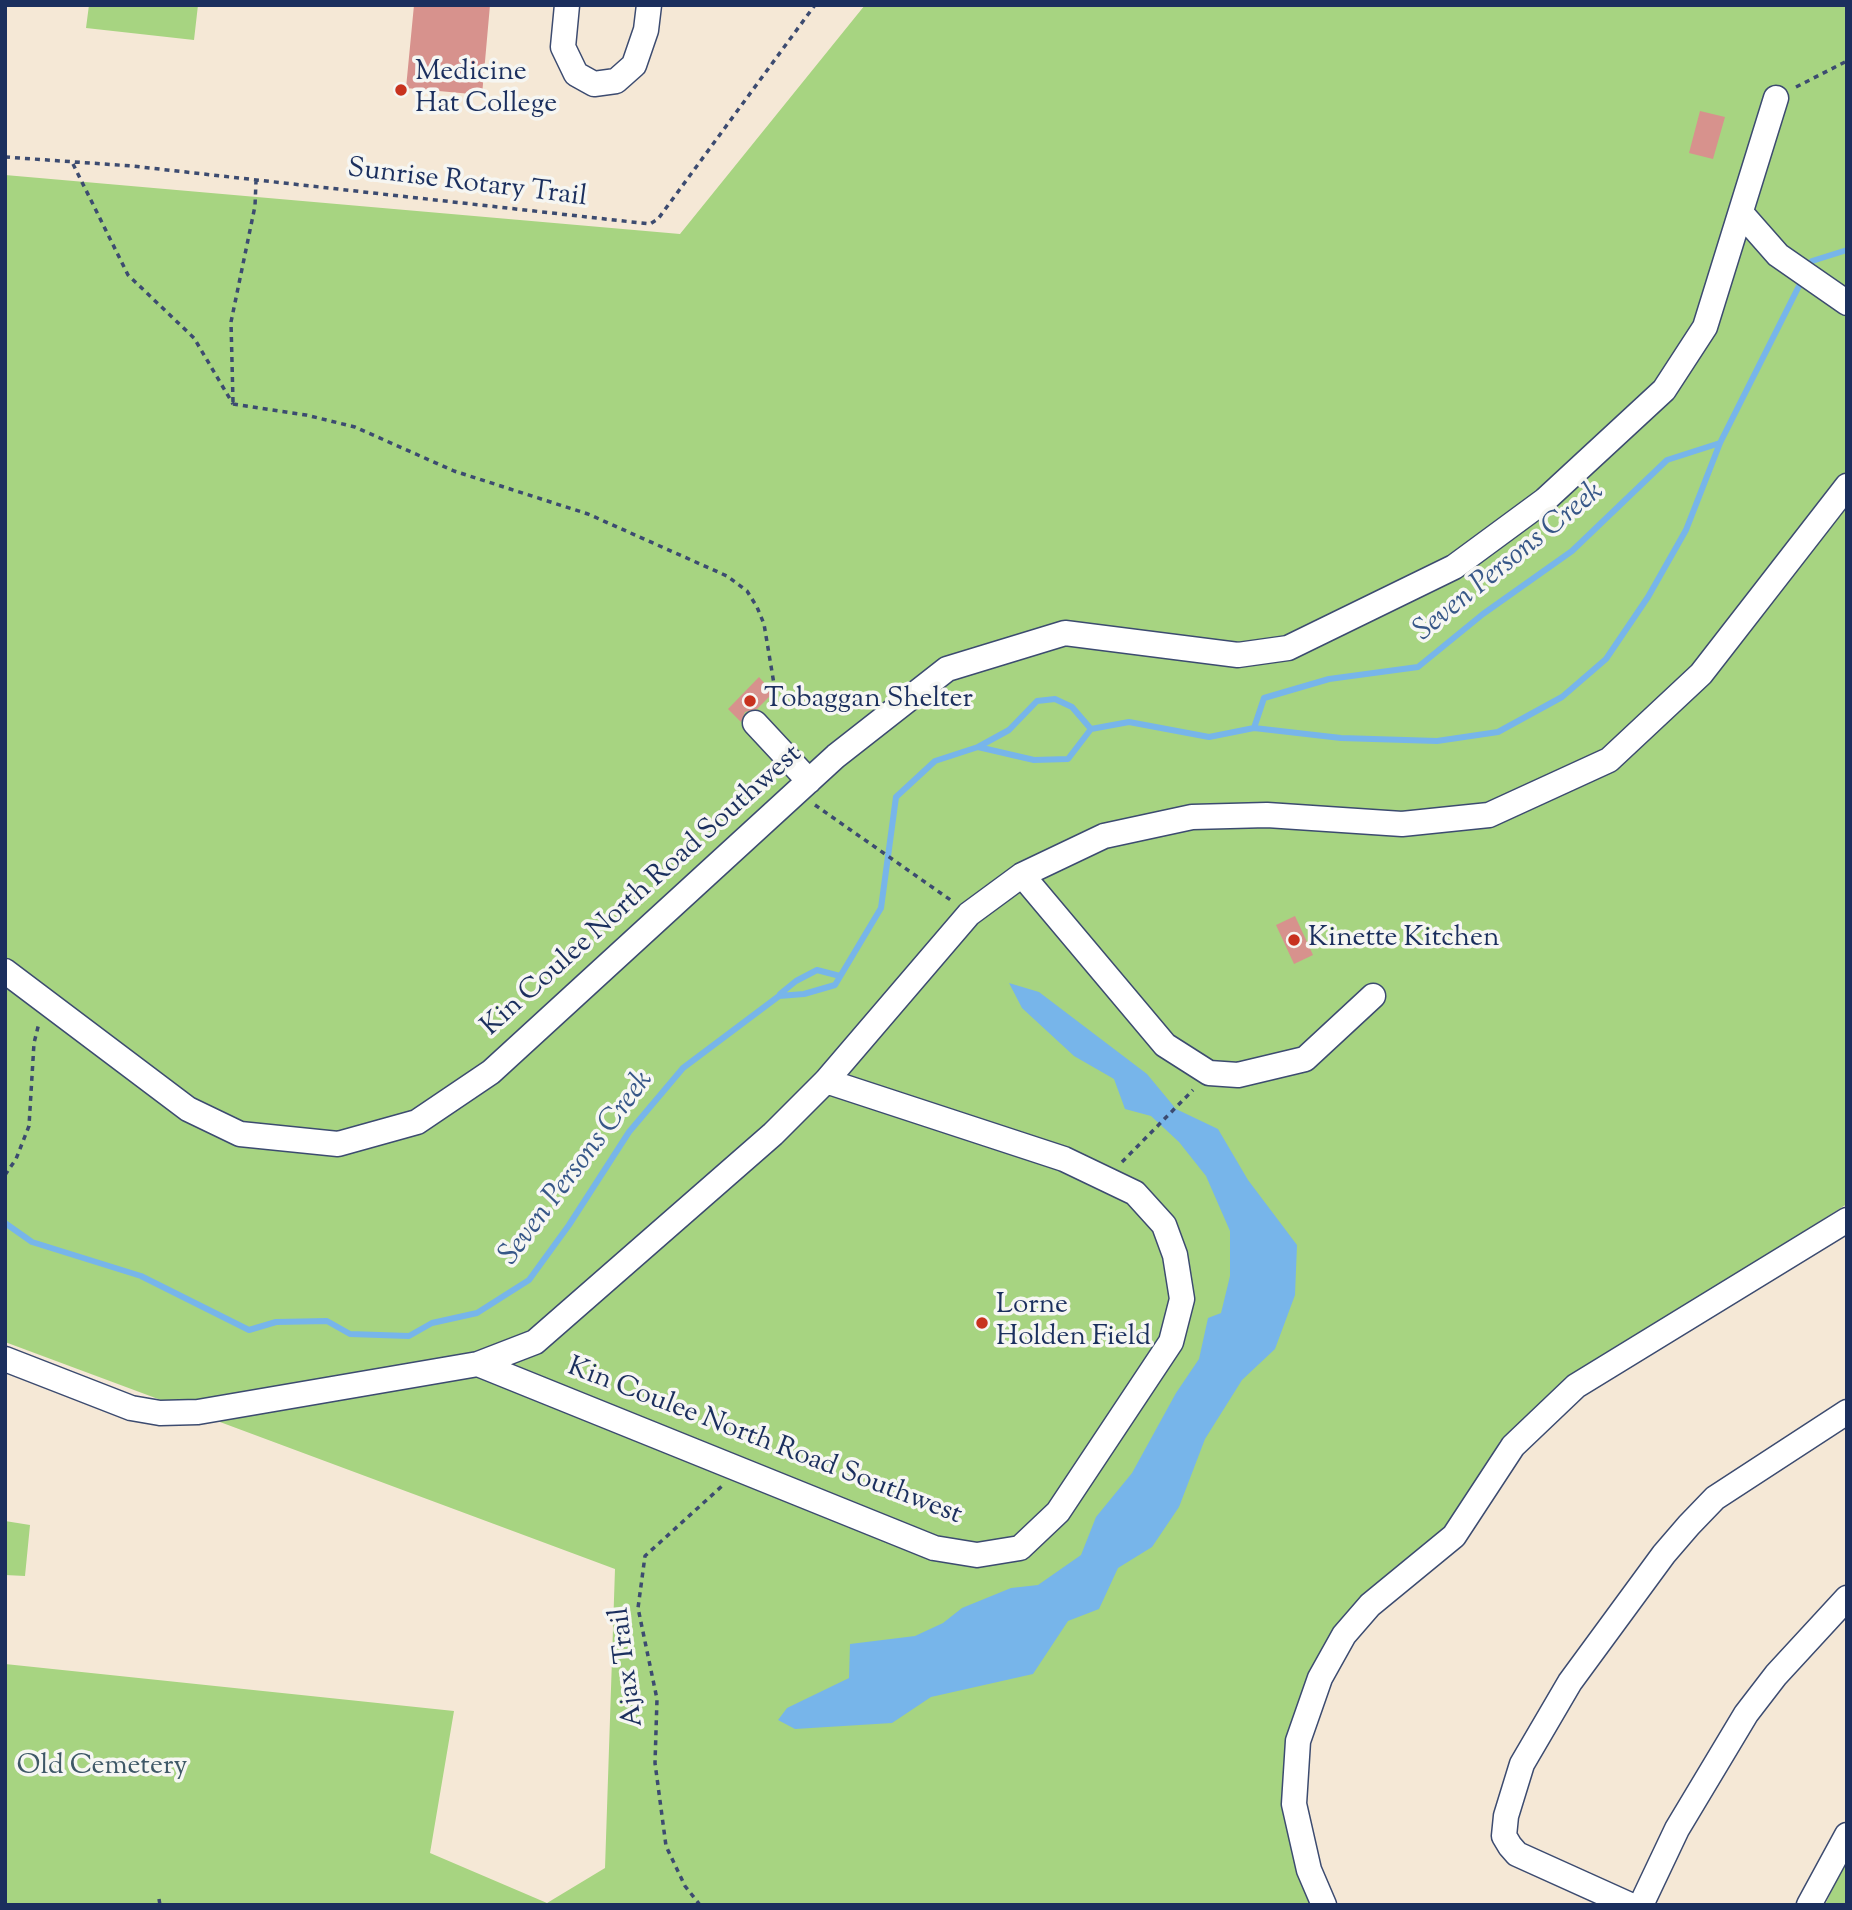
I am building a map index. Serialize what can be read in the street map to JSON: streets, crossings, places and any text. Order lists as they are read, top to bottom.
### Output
{
  "streets": {
    "street": ["Kin Coulee North Road Southwest"],
    "path": ["Sunrise Rotary Trail", "Ajax Trail"]
  },
  "water": ["Seven Persons Creek"],
  "parks": ["Old Cemetery"],
  "places": [
    "Medicine Hat College",
    "Tobaggan Shelter",
    "Kinette Kitchen",
    "Lorne Holden Field"
  ]
}
